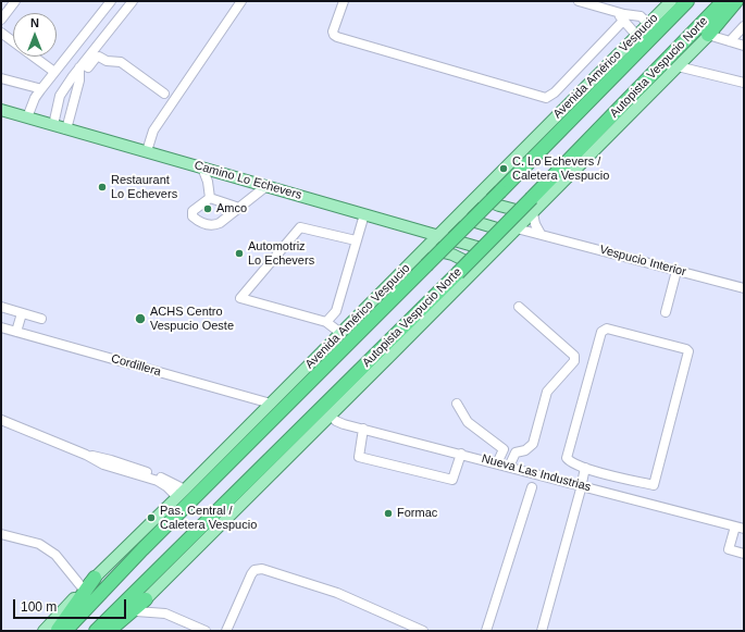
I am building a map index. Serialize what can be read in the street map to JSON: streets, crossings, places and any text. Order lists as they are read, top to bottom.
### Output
{
  "streets": {
    "highway": ["Autopista Vespucio Norte"],
    "main road": ["Avenida Américo Vespucio", "Camino Lo Echevers"],
    "street": ["Vespucio Interior", "Cordillera", "Nueva Las Industrias"]
  },
  "crossings": [
    ["Avenida Américo Vespucio", "Camino Lo Echevers"],
    ["Avenida Américo Vespucio", "Cordillera"]
  ],
  "places": [
    "C. Lo Echevers / Caletera Vespucio",
    "Restaurant Lo Echevers",
    "Amco",
    "Automotriz Lo Echevers",
    "ACHS Centro Vespucio Oeste",
    "Formac",
    "Pas. Central / Caletera Vespucio"
  ],
  "scale_bar": "100 m",
  "north": "top"
}
